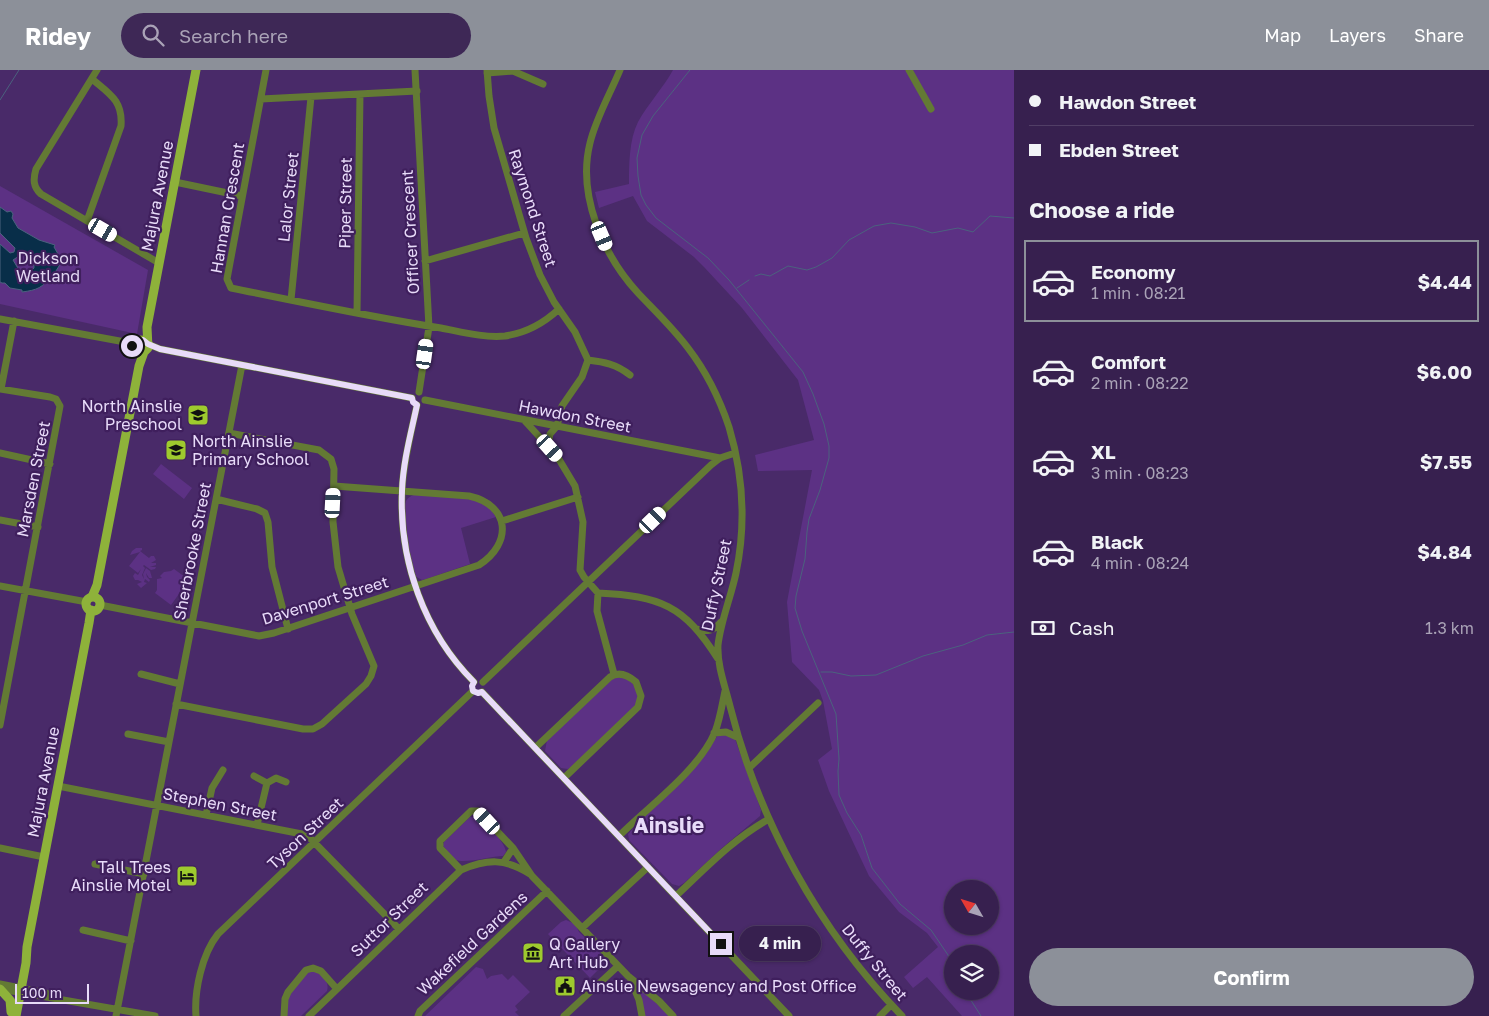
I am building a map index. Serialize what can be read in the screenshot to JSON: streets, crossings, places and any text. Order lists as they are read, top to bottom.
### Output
{
  "streets": {
    "main road": ["Majura Avenue"],
    "street": [
      "Lalor Street",
      "Piper Street",
      "Hannan Crescent",
      "Raymond Street",
      "Officer Crescent",
      "Hawdon Street",
      "Marsden Street",
      "Sherbrooke Street",
      "Duffy Street",
      "Davenport Street",
      "Stephen Street",
      "Tyson Street",
      "Suttor Street",
      "Wakefield Gardens"
    ]
  },
  "crossings": [
    ["Majura Avenue", "Davenport Street"],
    ["Majura Avenue", "Stephen Street"],
    ["Lalor Street", "Hannan Crescent"],
    ["Piper Street", "Hannan Crescent"],
    ["Hannan Crescent", "Raymond Street"],
    ["Hannan Crescent", "Officer Crescent"],
    ["Officer Crescent", "Hawdon Street"],
    ["Marsden Street", "Davenport Street"],
    ["Sherbrooke Street", "Davenport Street"],
    ["Sherbrooke Street", "Stephen Street"],
    ["Stephen Street", "Tyson Street"],
    ["Stephen Street", "Suttor Street"]
  ],
  "districts": ["Ainslie"],
  "parks": ["Dickson Wetland"],
  "places": {
    "school or university": ["North Ainslie Preschool", "North Ainslie Primary School"],
    "hotel": ["Tall Trees Ainslie Motel"],
    "museum": ["Q Gallery Art Hub"],
    "public building": ["Ainslie Newsagency and Post Office"]
  },
  "scale_bar": "100 m",
  "north": "top left",
  "page": {
    "header": "Ridey",
    "search": "Search here",
    "nav": ["Map", "Layers", "Share"],
    "banner": ["Hawdon Street", "Ebden Street"],
    "heading": "Choose a ride",
    "list": [
      {
        "name": "Economy",
        "note": "1 min · 08:21",
        "value": "$4.44"
      },
      {
        "name": "Comfort",
        "note": "2 min · 08:22",
        "value": "$6.00"
      },
      {
        "name": "XL",
        "note": "3 min · 08:23",
        "value": "$7.55"
      },
      {
        "name": "Black",
        "note": "4 min · 08:24",
        "value": "$4.84"
      }
    ],
    "pay": ["Cash", "1.3 km"],
    "bubble": "4 min",
    "buttons": "Confirm",
    "scale": "100 m"
  }
}
